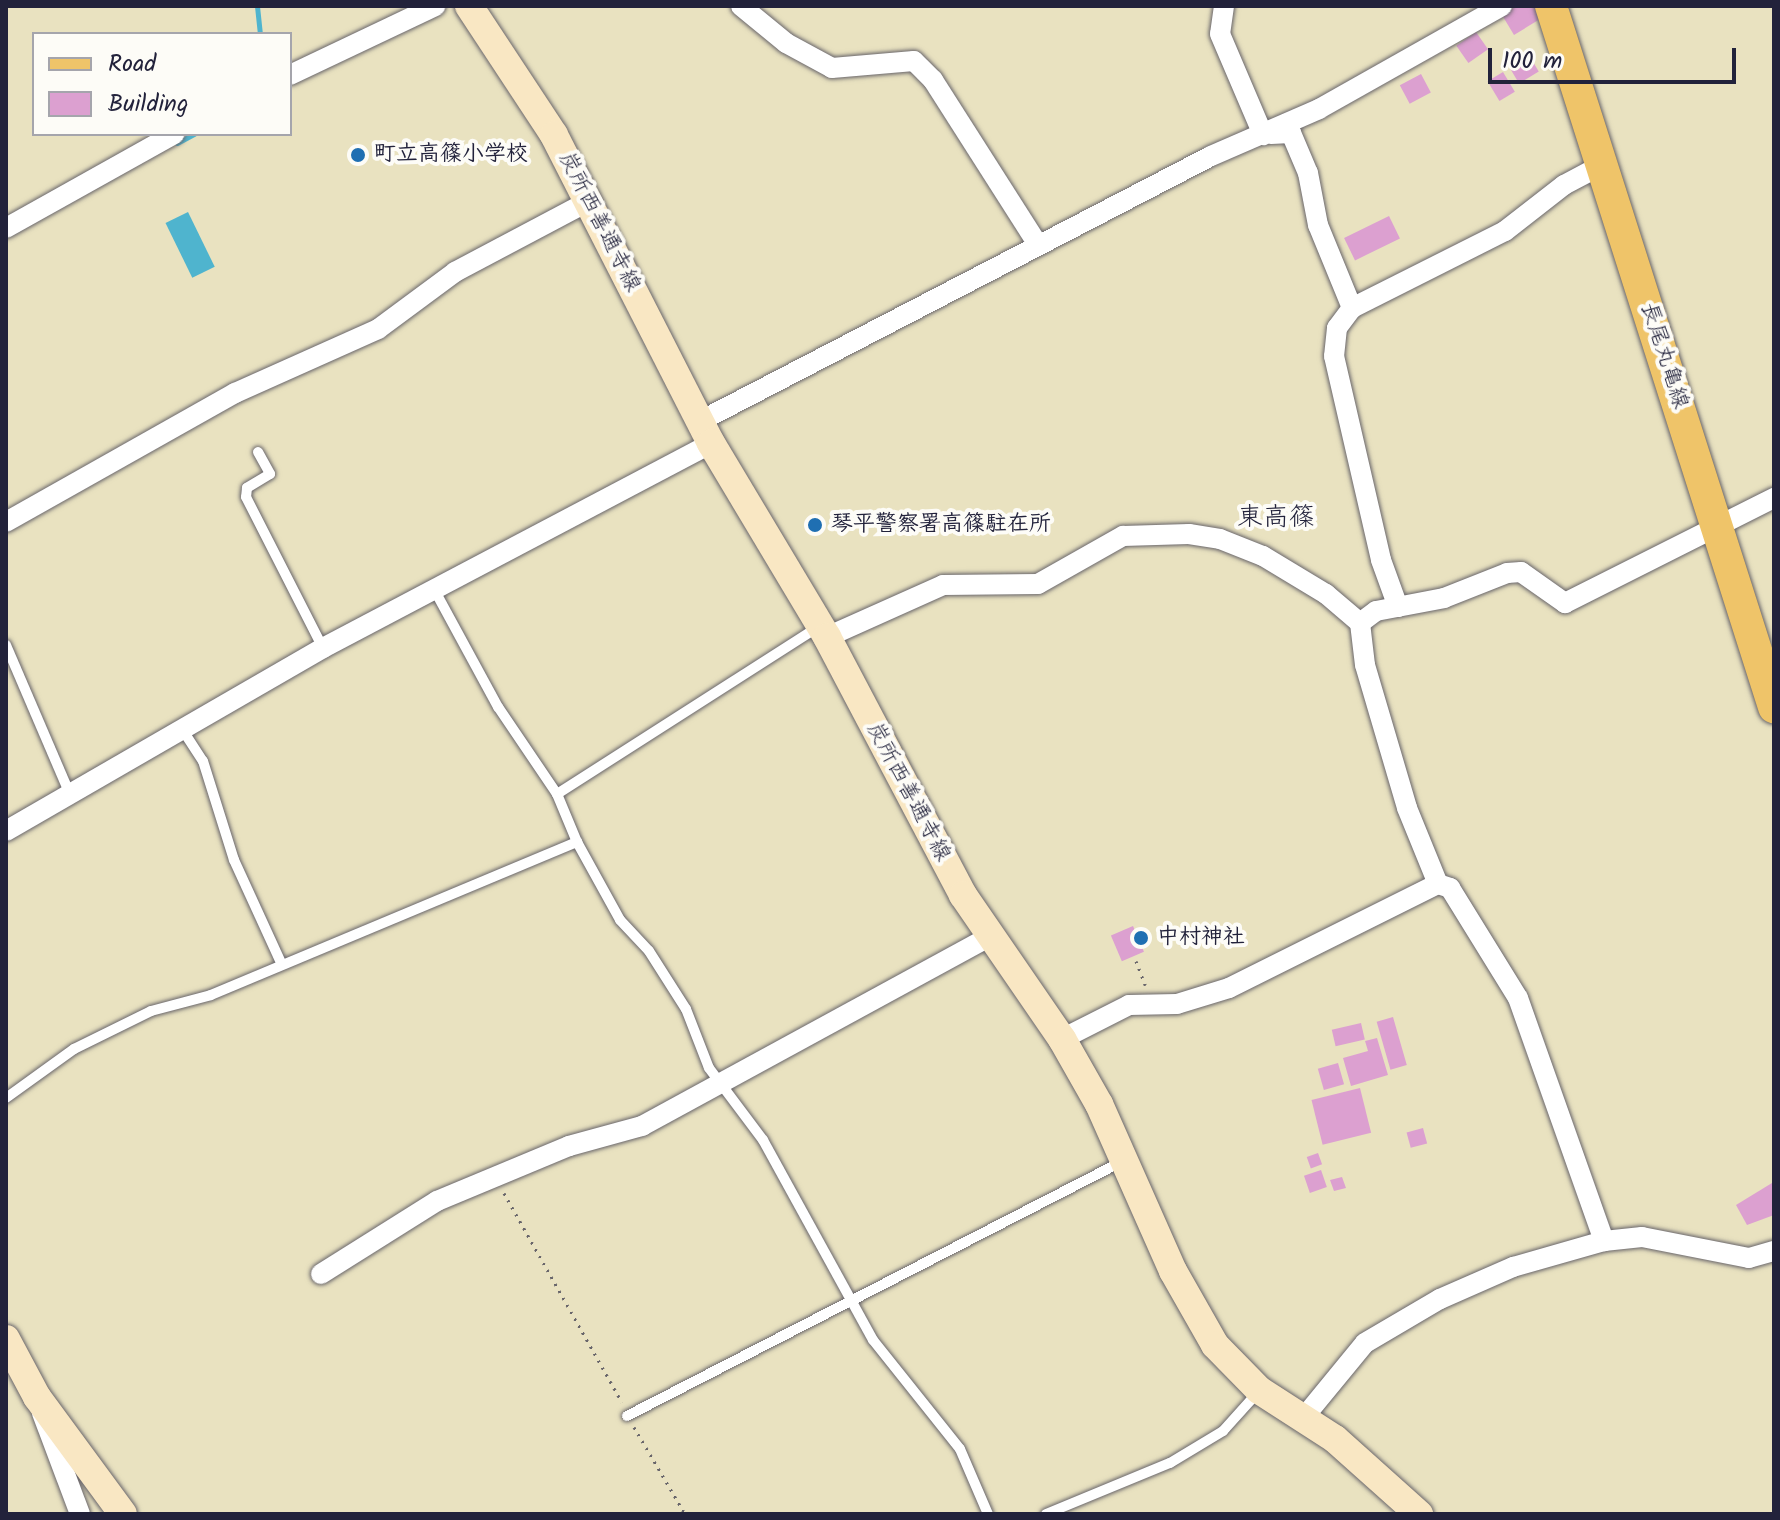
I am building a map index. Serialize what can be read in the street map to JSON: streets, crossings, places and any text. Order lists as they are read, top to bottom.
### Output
{
  "streets": {
    "main road": ["炭所西善通寺線", "長尾丸亀線"]
  },
  "districts": ["東高篠"],
  "places": ["町立高篠小学校", "琴平警察署高篠駐在所", "中村神社"],
  "legend": ["Road", "Building"],
  "scale_bar": "100 m"
}
